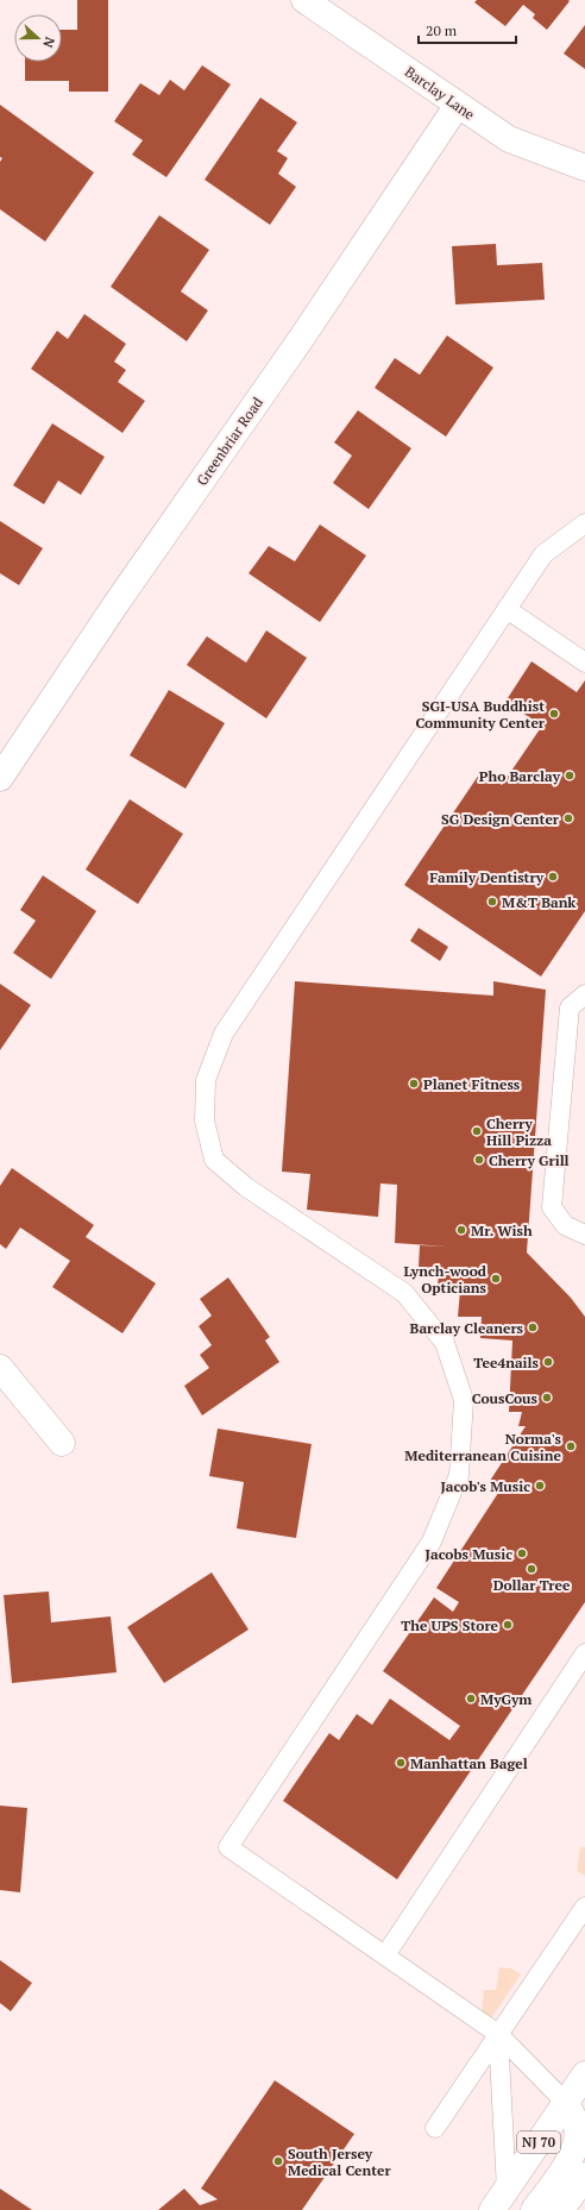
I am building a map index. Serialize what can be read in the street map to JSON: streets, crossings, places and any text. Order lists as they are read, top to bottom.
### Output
{
  "streets": {
    "main road": ["Barclay Lane", "Greenbriar Road", "NJ 70"]
  },
  "crossings": [
    ["Barclay Lane", "Greenbriar Road"]
  ],
  "places": [
    "SGI-USA Buddhist Community Center",
    "Pho Barclay",
    "SG Design Center",
    "Family Dentistry",
    "M&T Bank",
    "Planet Fitness",
    "Cherry Hill Pizza",
    "Cherry Grill",
    "Mr. Wish",
    "Lynch-wood Opticians",
    "Barclay Cleaners",
    "Tee4nails",
    "CousCous",
    "Norma's Mediterranean Cuisine",
    "Jacob's Music",
    "Jacobs Music",
    "Dollar Tree",
    "The UPS Store",
    "MyGym",
    "Manhattan Bagel",
    "South Jersey Medical Center"
  ],
  "scale_bar": "20 m",
  "north": "right"
}
